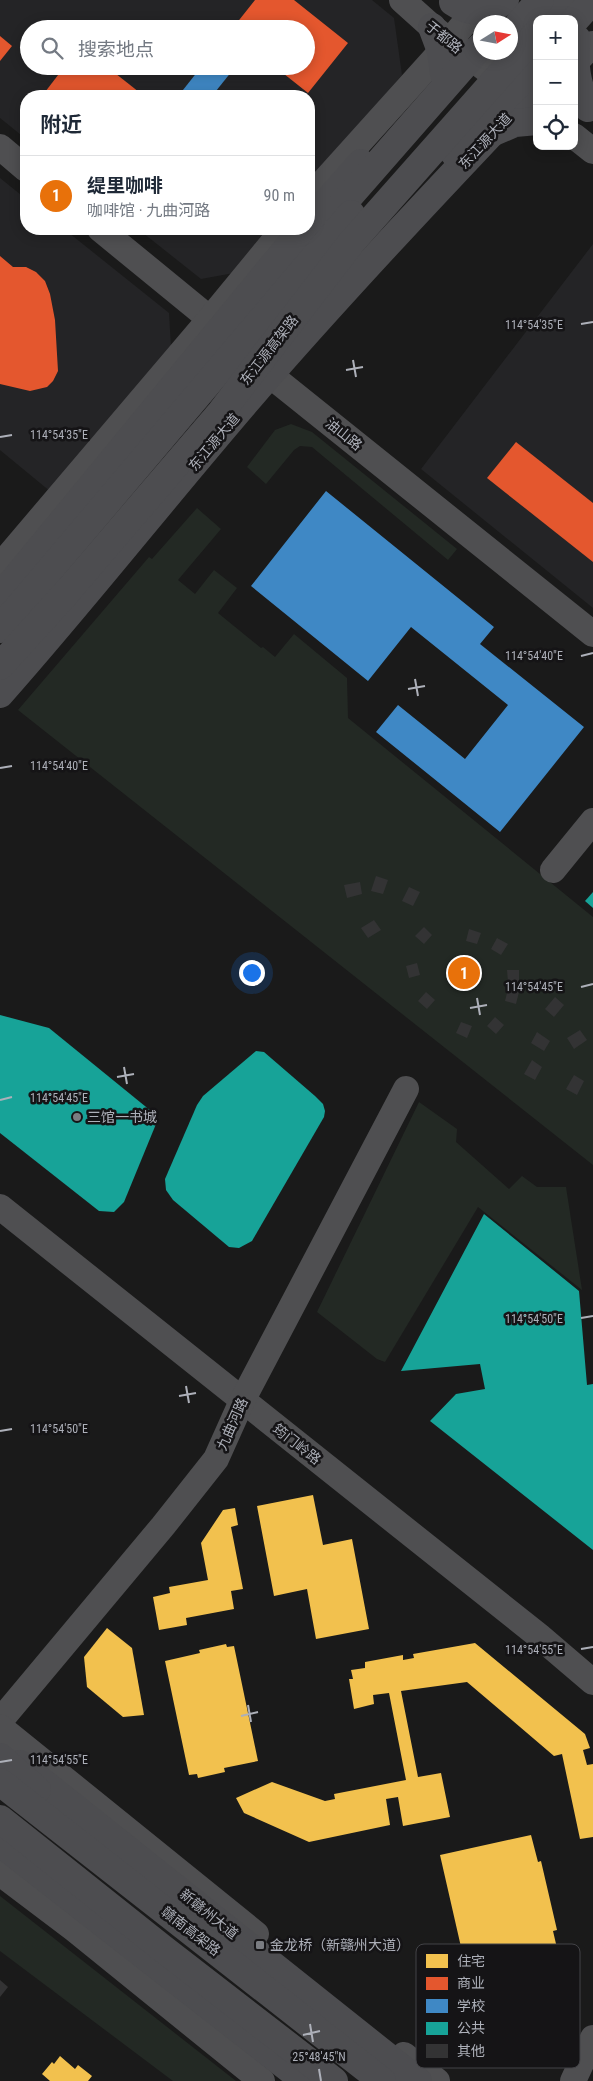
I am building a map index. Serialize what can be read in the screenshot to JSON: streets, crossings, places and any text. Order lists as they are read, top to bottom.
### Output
{
  "streets": {
    "main road": [
      "东江源大道",
      "东江源高架路",
      "新赣州大道",
      "赣南高架路"
    ],
    "street": [
      "于都路",
      "油山路",
      "九曲河路",
      "筠门岭路"
    ]
  },
  "crossings": [
    ["于都路", "东江源大道"],
    ["东江源大道", "油山路"],
    ["九曲河路", "筠门岭路"]
  ],
  "places": {
    "other": ["三馆一书城"],
    "transit": ["金龙桥（新赣州大道）"]
  },
  "legend": [
    "住宅",
    "商业",
    "学校",
    "公共",
    "其他"
  ],
  "north": "right",
  "page": {
    "map_buttons": ["+", "−"],
    "search": "搜索地点",
    "heading": "附近",
    "list": [
      {
        "mark": "1",
        "name": "缇里咖啡",
        "note": "咖啡馆 · 九曲河路",
        "value": "90 m"
      }
    ],
    "pins": "1"
  },
  "coordinates": [
    "114°54'35\"E",
    "114°54'40\"E",
    "114°54'45\"E",
    "114°54'50\"E",
    "114°54'55\"E",
    "25°48'45\"N"
  ]
}
